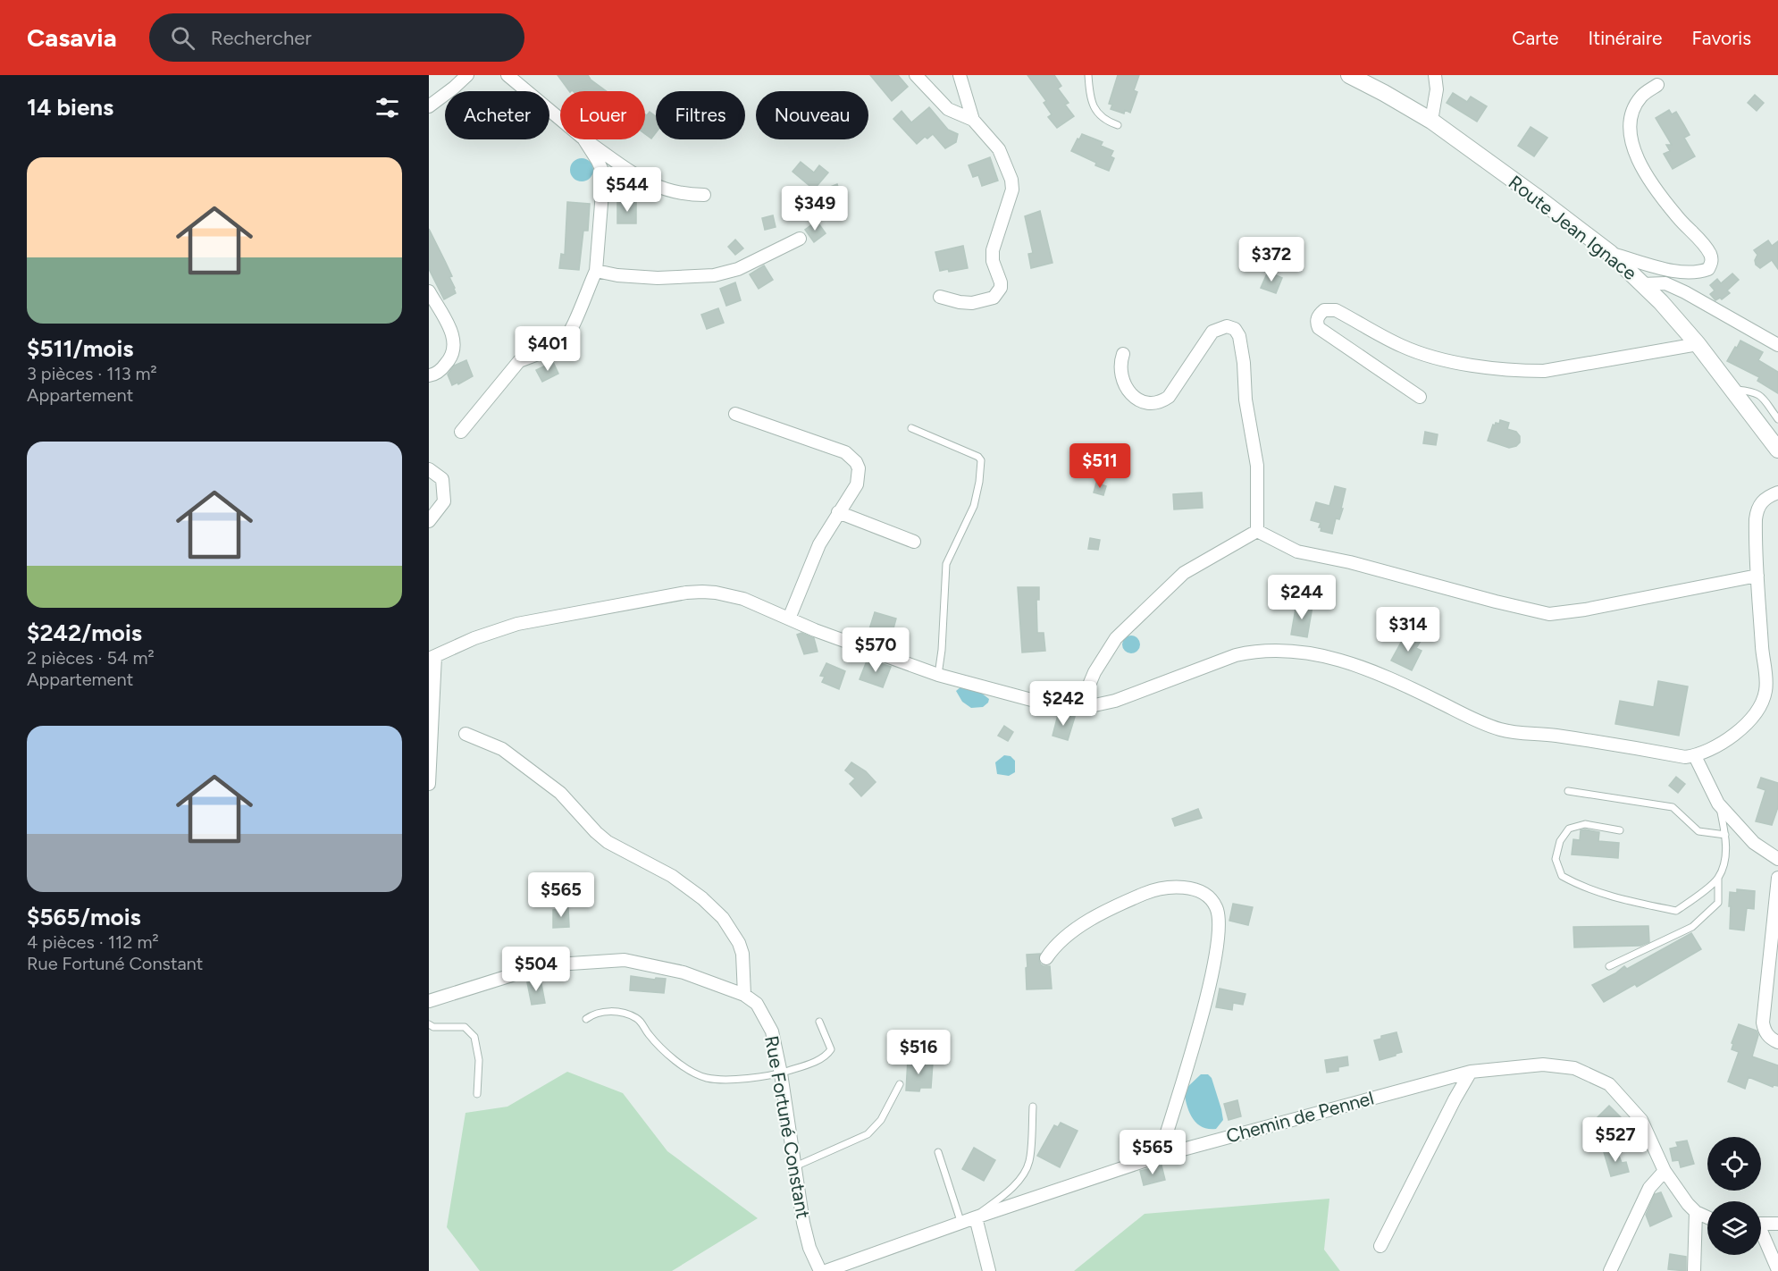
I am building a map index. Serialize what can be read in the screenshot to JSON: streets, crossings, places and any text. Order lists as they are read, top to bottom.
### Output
{
  "streets": {
    "street": ["Route Jean Ignace", "Chemin de Pennel", "Rue Fortuné Constant"]
  },
  "page": {
    "header": "Casavia",
    "search": "Rechercher",
    "nav": ["Carte", "Itinéraire", "Favoris"],
    "heading": "14 biens",
    "chip": [
      "Acheter",
      "Louer",
      "Filtres",
      "Nouveau"
    ],
    "list": [
      {
        "name": "$511/mois",
        "note": "3 pièces · 113 m² · Appartement"
      },
      {
        "name": "$242/mois",
        "note": "2 pièces · 54 m² · Appartement"
      },
      {
        "name": "$565/mois",
        "note": "4 pièces · 112 m² · Rue Fortuné Constant"
      }
    ],
    "price": [
      "$544",
      "$349",
      "$372",
      "$401",
      "$511",
      "$244",
      "$314",
      "$570",
      "$242",
      "$565",
      "$504",
      "$516",
      "$527",
      "$565"
    ]
  }
}
